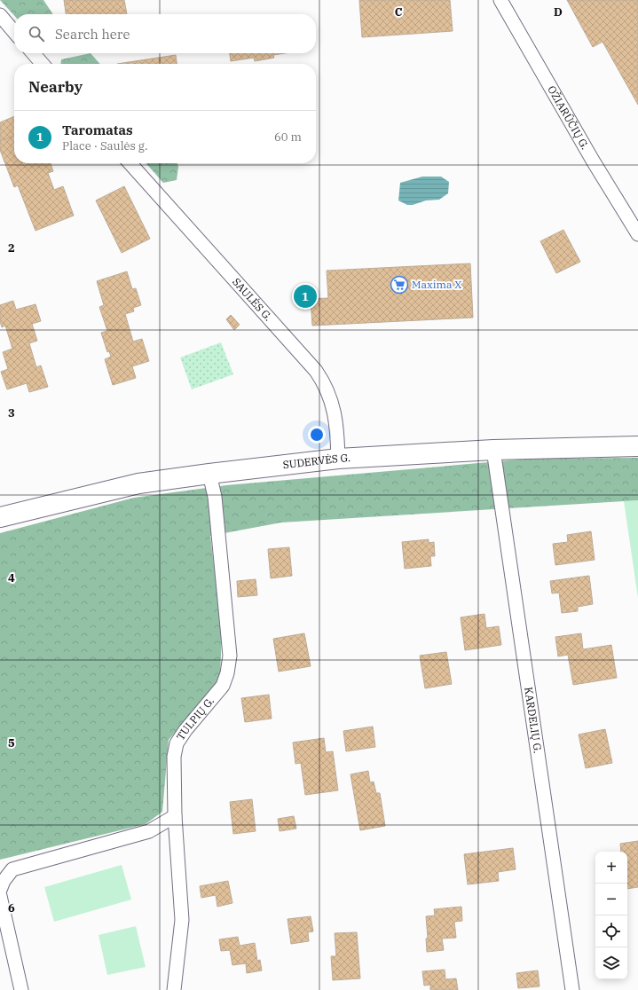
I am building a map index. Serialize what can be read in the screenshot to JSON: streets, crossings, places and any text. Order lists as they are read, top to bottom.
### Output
{
  "streets": {
    "main road": ["SUDERVĖS G."],
    "street": [
      "OŽIARŪČIŲ G.",
      "SAULĖS G.",
      "TULPIŲ G.",
      "KARDELIŲ G."
    ]
  },
  "crossings": [
    ["SAULĖS G.", "SUDERVĖS G."],
    ["SUDERVĖS G.", "TULPIŲ G."],
    ["SUDERVĖS G.", "KARDELIŲ G."]
  ],
  "places": {
    "supermarket": ["Maxima X"]
  },
  "page": {
    "search": "Search here",
    "heading": "Nearby",
    "list": [
      {
        "mark": "1",
        "name": "Taromatas",
        "note": "Place · Saulės g.",
        "value": "60 m"
      }
    ],
    "pins": "1",
    "map_buttons": ["+", "−"]
  },
  "grid": {
    "columns": ["C", "D"],
    "rows": [
      "2",
      "3",
      "4",
      "5",
      "6"
    ]
  }
}
